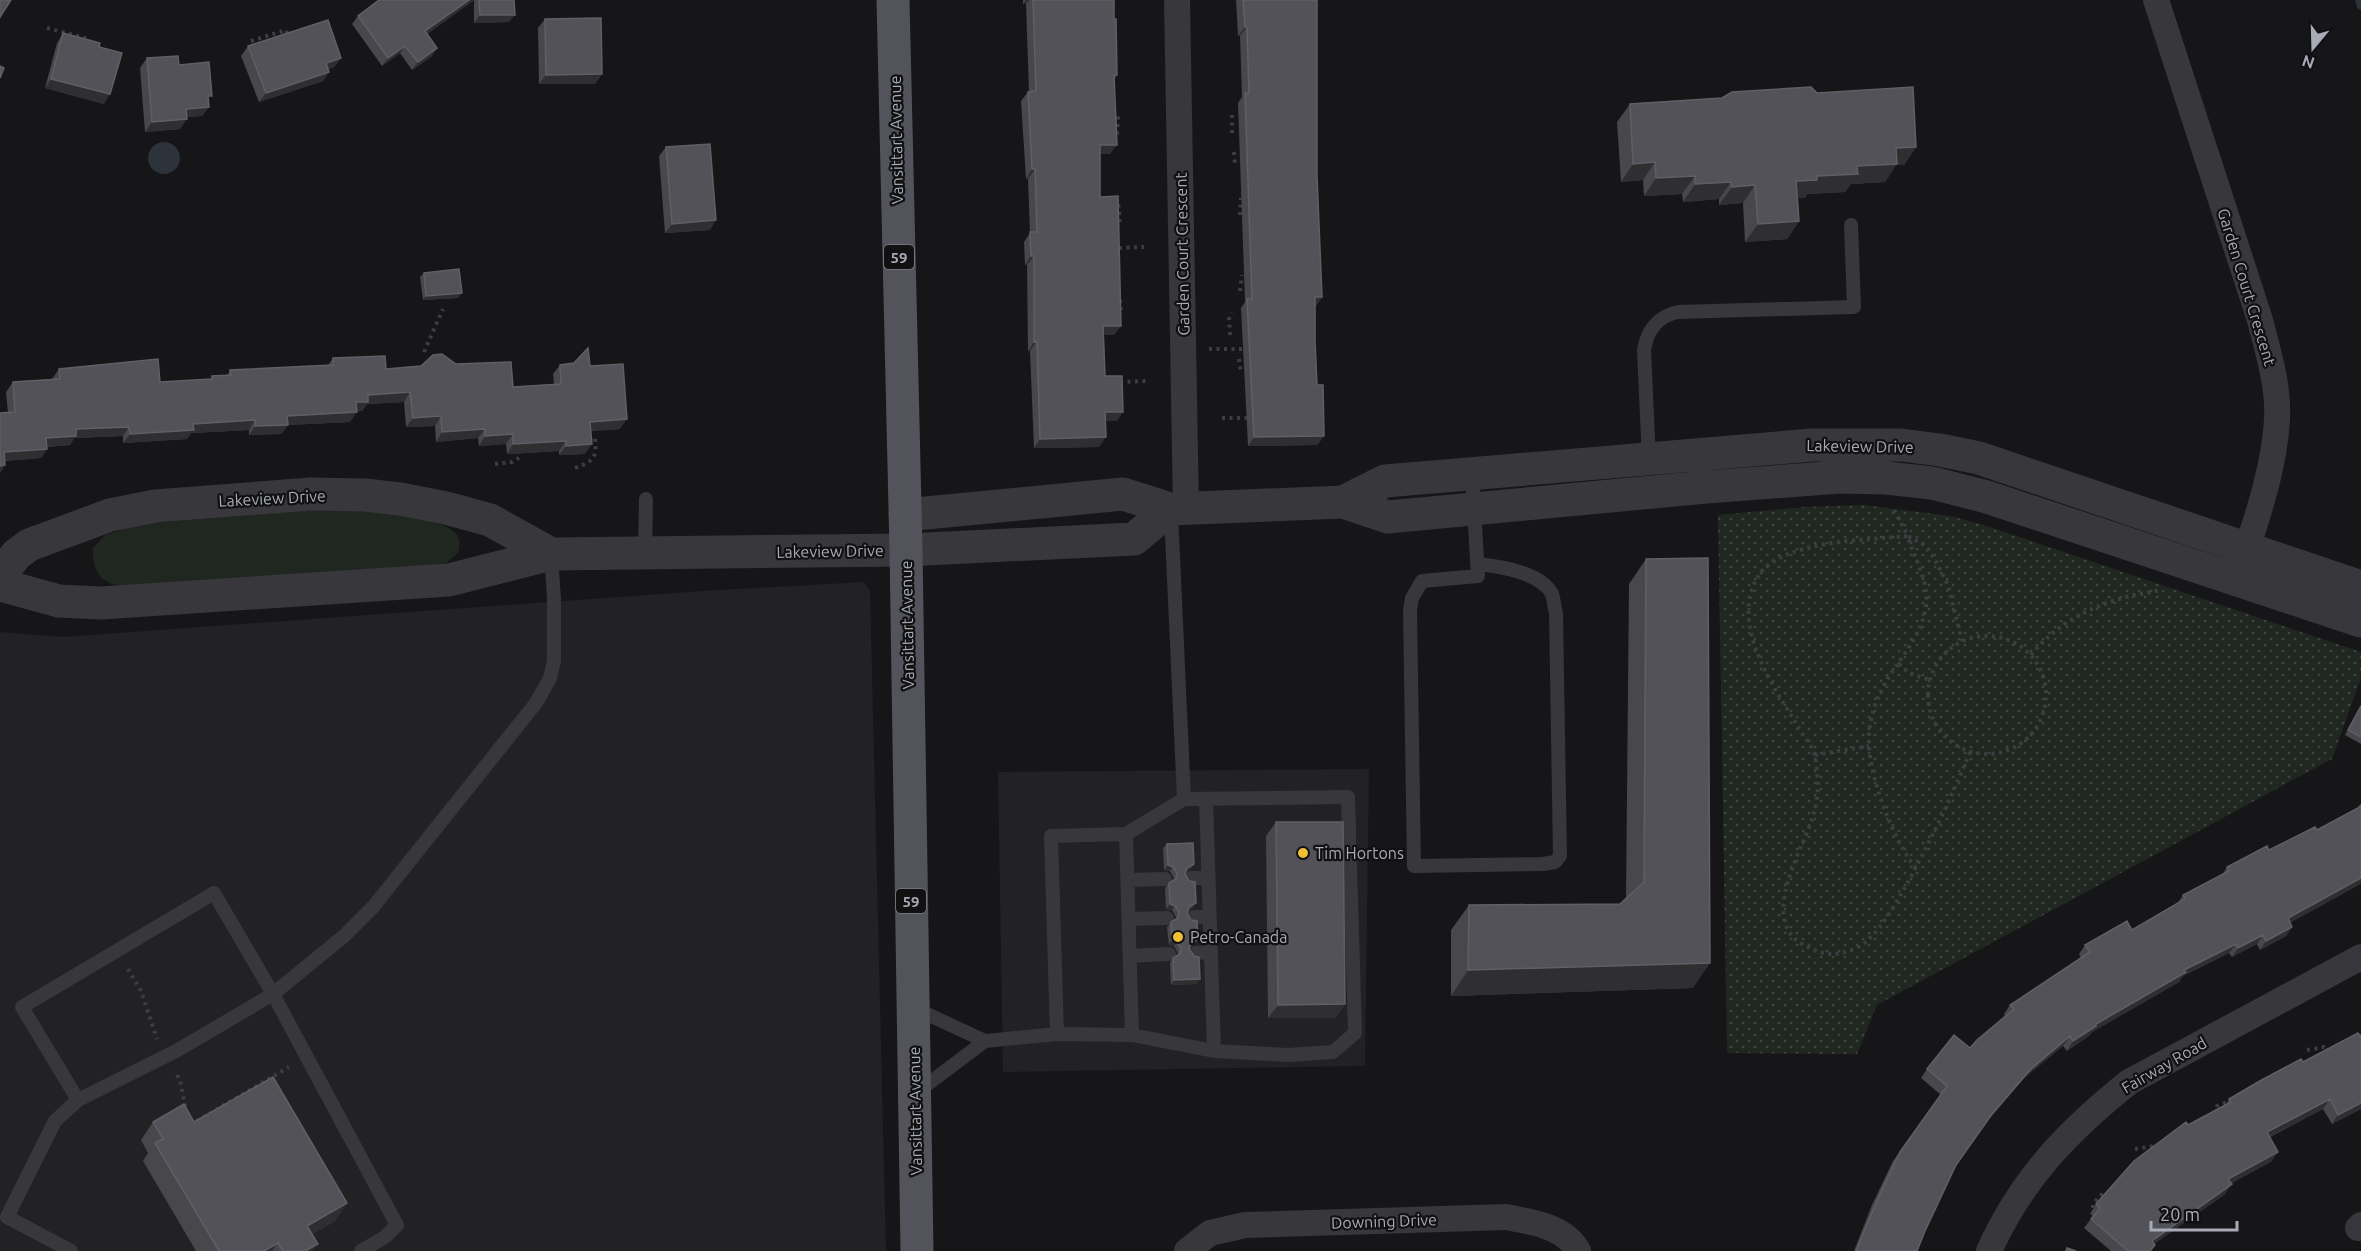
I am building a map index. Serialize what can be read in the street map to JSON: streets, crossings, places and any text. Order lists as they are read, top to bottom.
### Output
{
  "streets": {
    "main road": ["Vansittart Avenue", "59"],
    "street": [
      "Garden Court Crescent",
      "Lakeview Drive",
      "Fairway Road",
      "Downing Drive"
    ]
  },
  "crossings": [
    ["Vansittart Avenue", "Lakeview Drive"],
    ["Garden Court Crescent", "Lakeview Drive"]
  ],
  "places": ["Tim Hortons", "Petro-Canada"],
  "scale_bar": "20 m",
  "north": "bottom"
}
